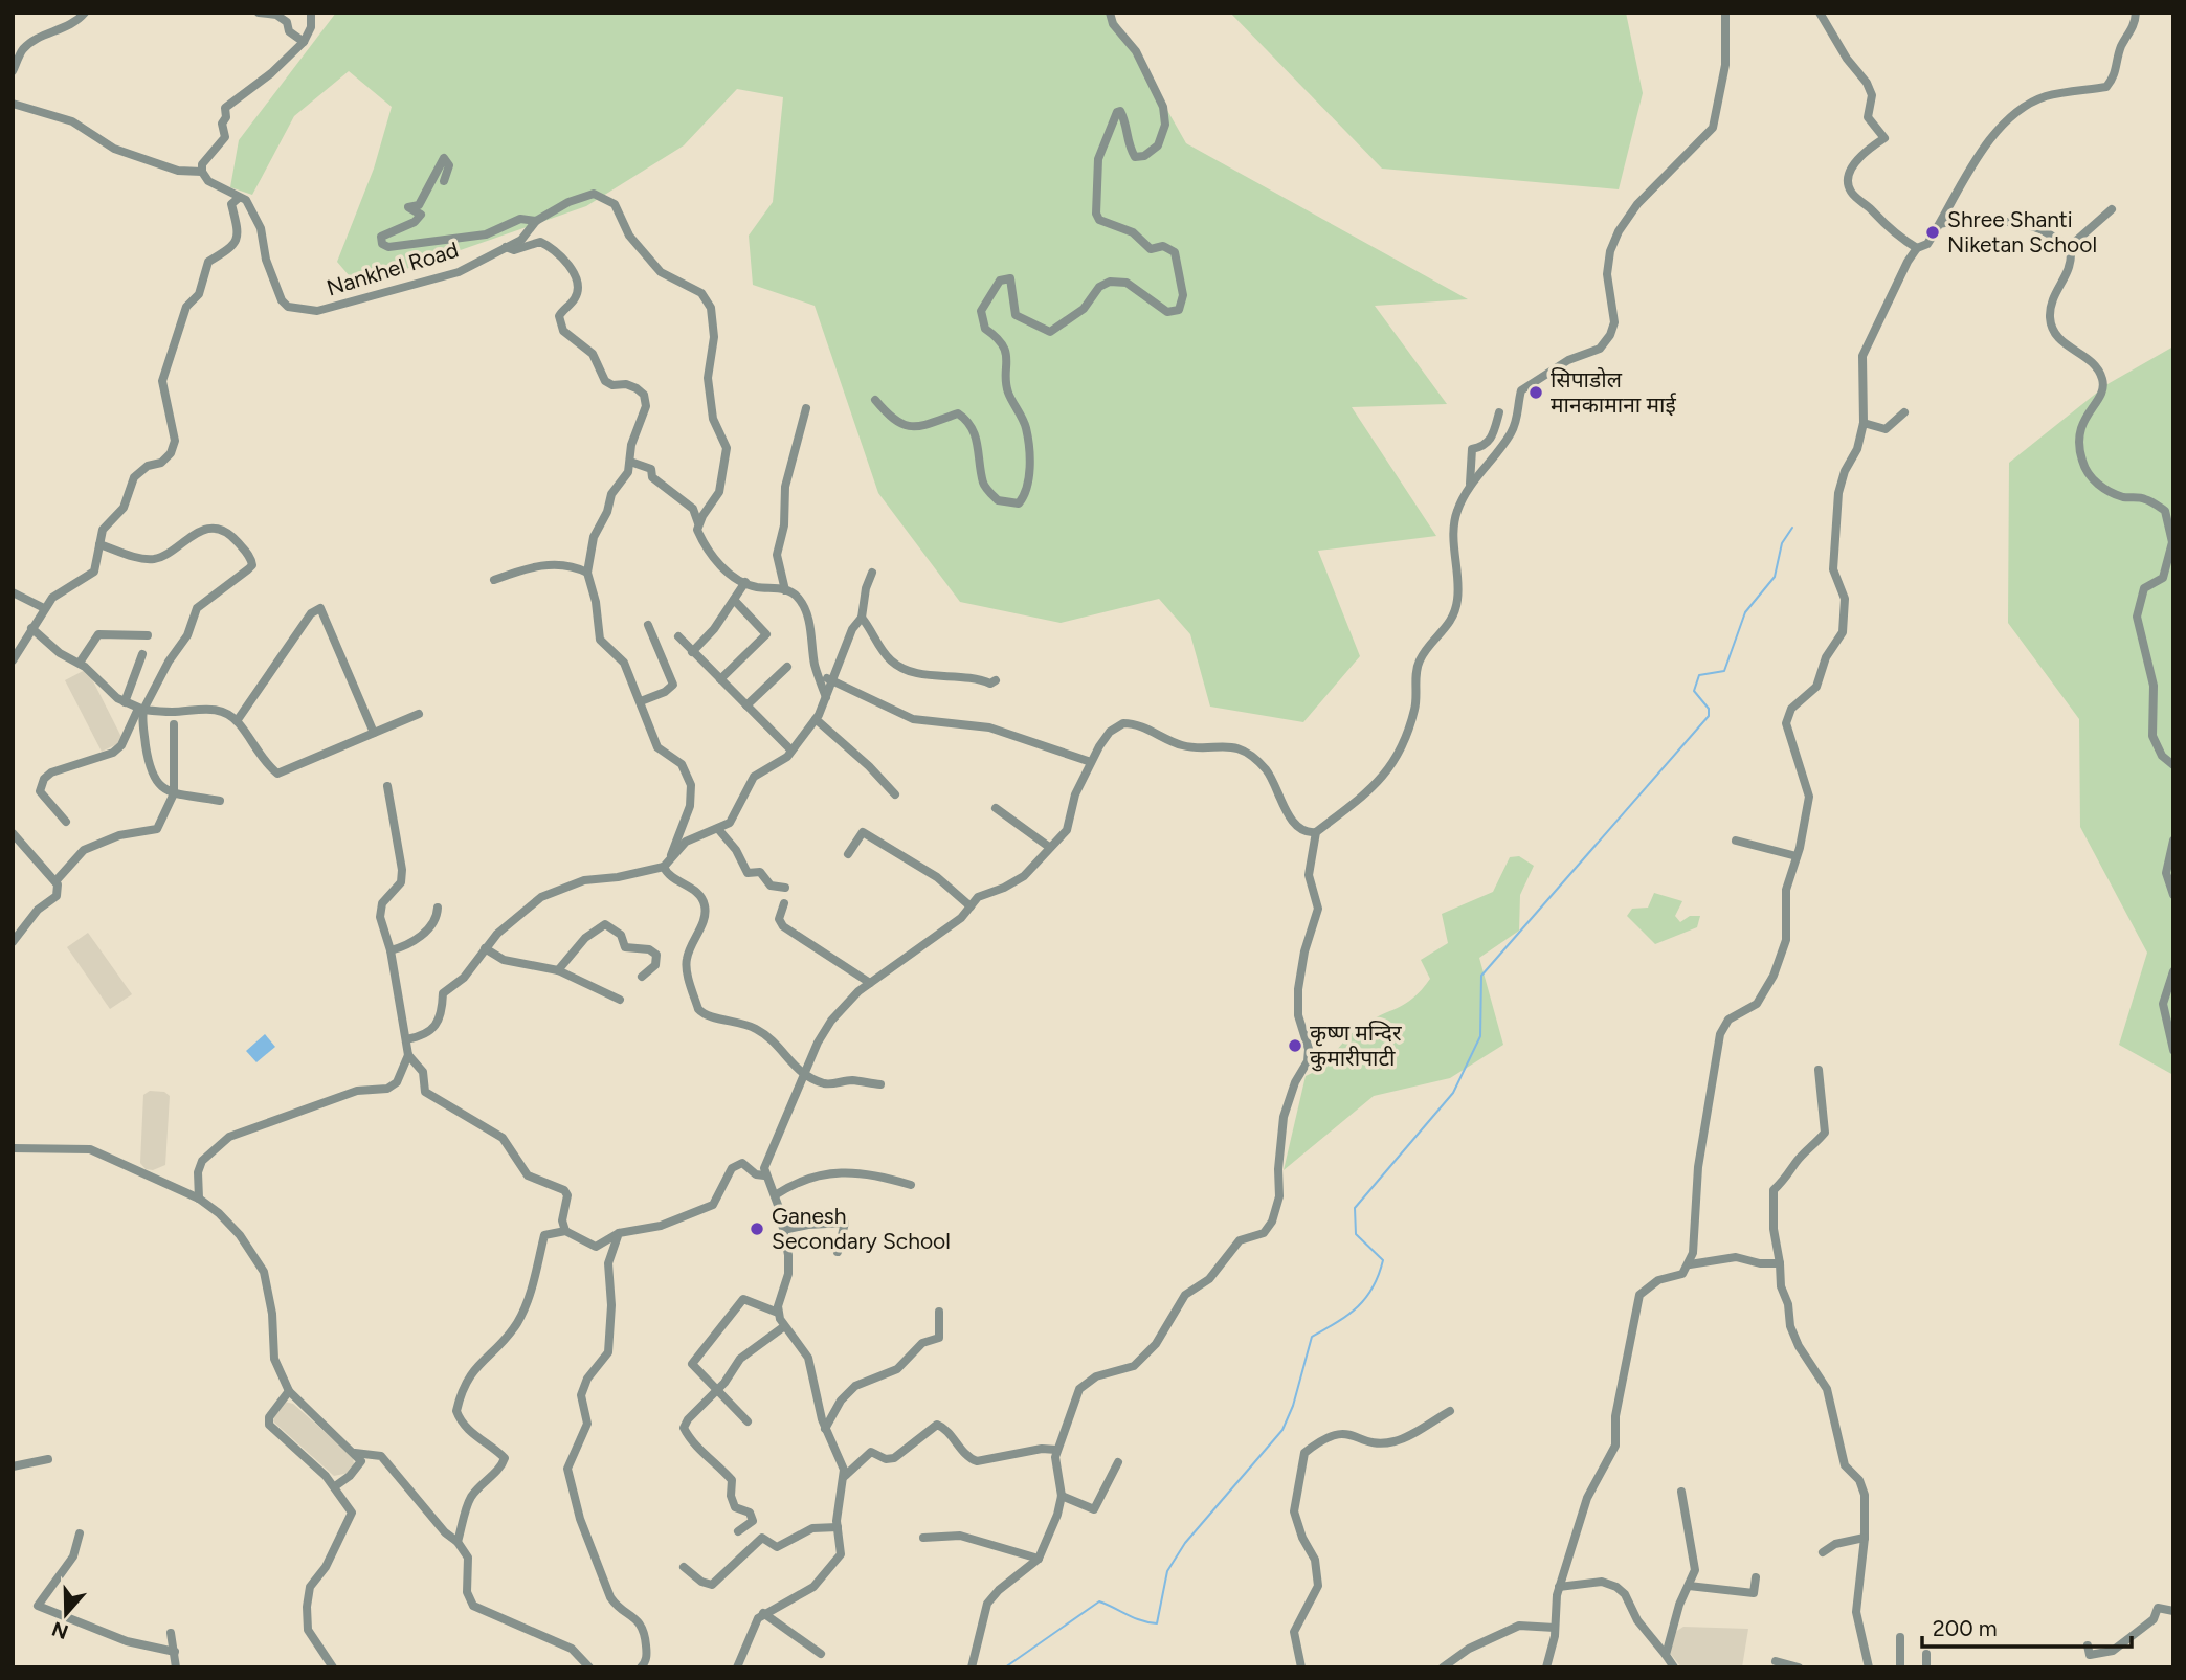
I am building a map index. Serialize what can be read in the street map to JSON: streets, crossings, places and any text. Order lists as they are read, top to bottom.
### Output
{
  "streets": {
    "street": ["Nankhel Road"]
  },
  "places": [
    "Shree Shanti Niketan School",
    "सिपाडोल मानकामाना माई",
    "कृष्ण मन्दिर कुमारीपाटी",
    "Ganesh Secondary School"
  ],
  "scale_bar": "200 m",
  "north": "bottom"
}
